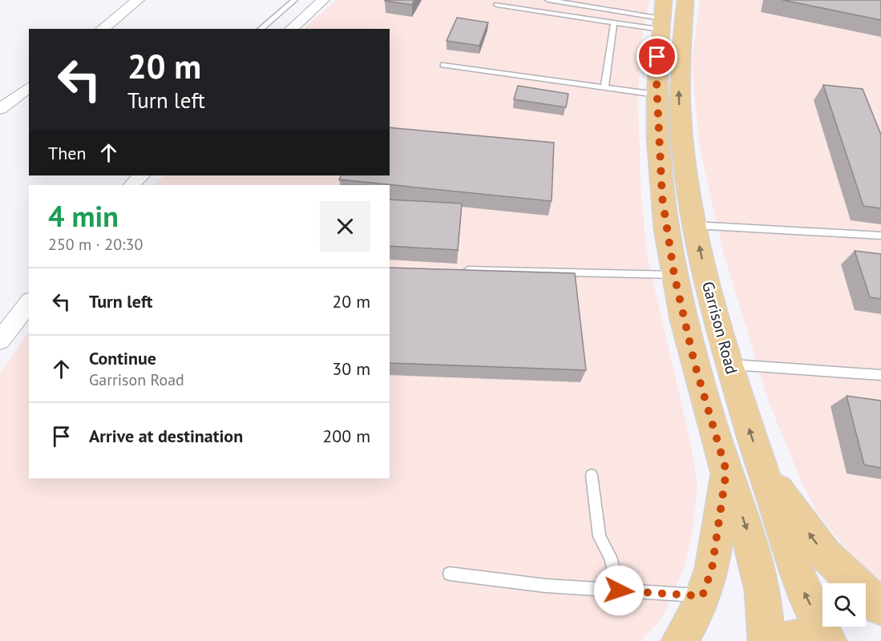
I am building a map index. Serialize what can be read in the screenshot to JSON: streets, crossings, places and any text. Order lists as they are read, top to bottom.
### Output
{
  "streets": {
    "main road": ["Garrison Road"]
  },
  "page": {
    "turn": ["20 m", "Turn left"],
    "then": "Then",
    "heading": ["4 min", "250 m · 20:30"],
    "list": [
      {
        "name": "Turn left",
        "value": "20 m"
      },
      {
        "name": "Continue",
        "note": "Garrison Road",
        "value": "30 m"
      },
      {
        "name": "Arrive at destination",
        "value": "200 m"
      }
    ]
  }
}
